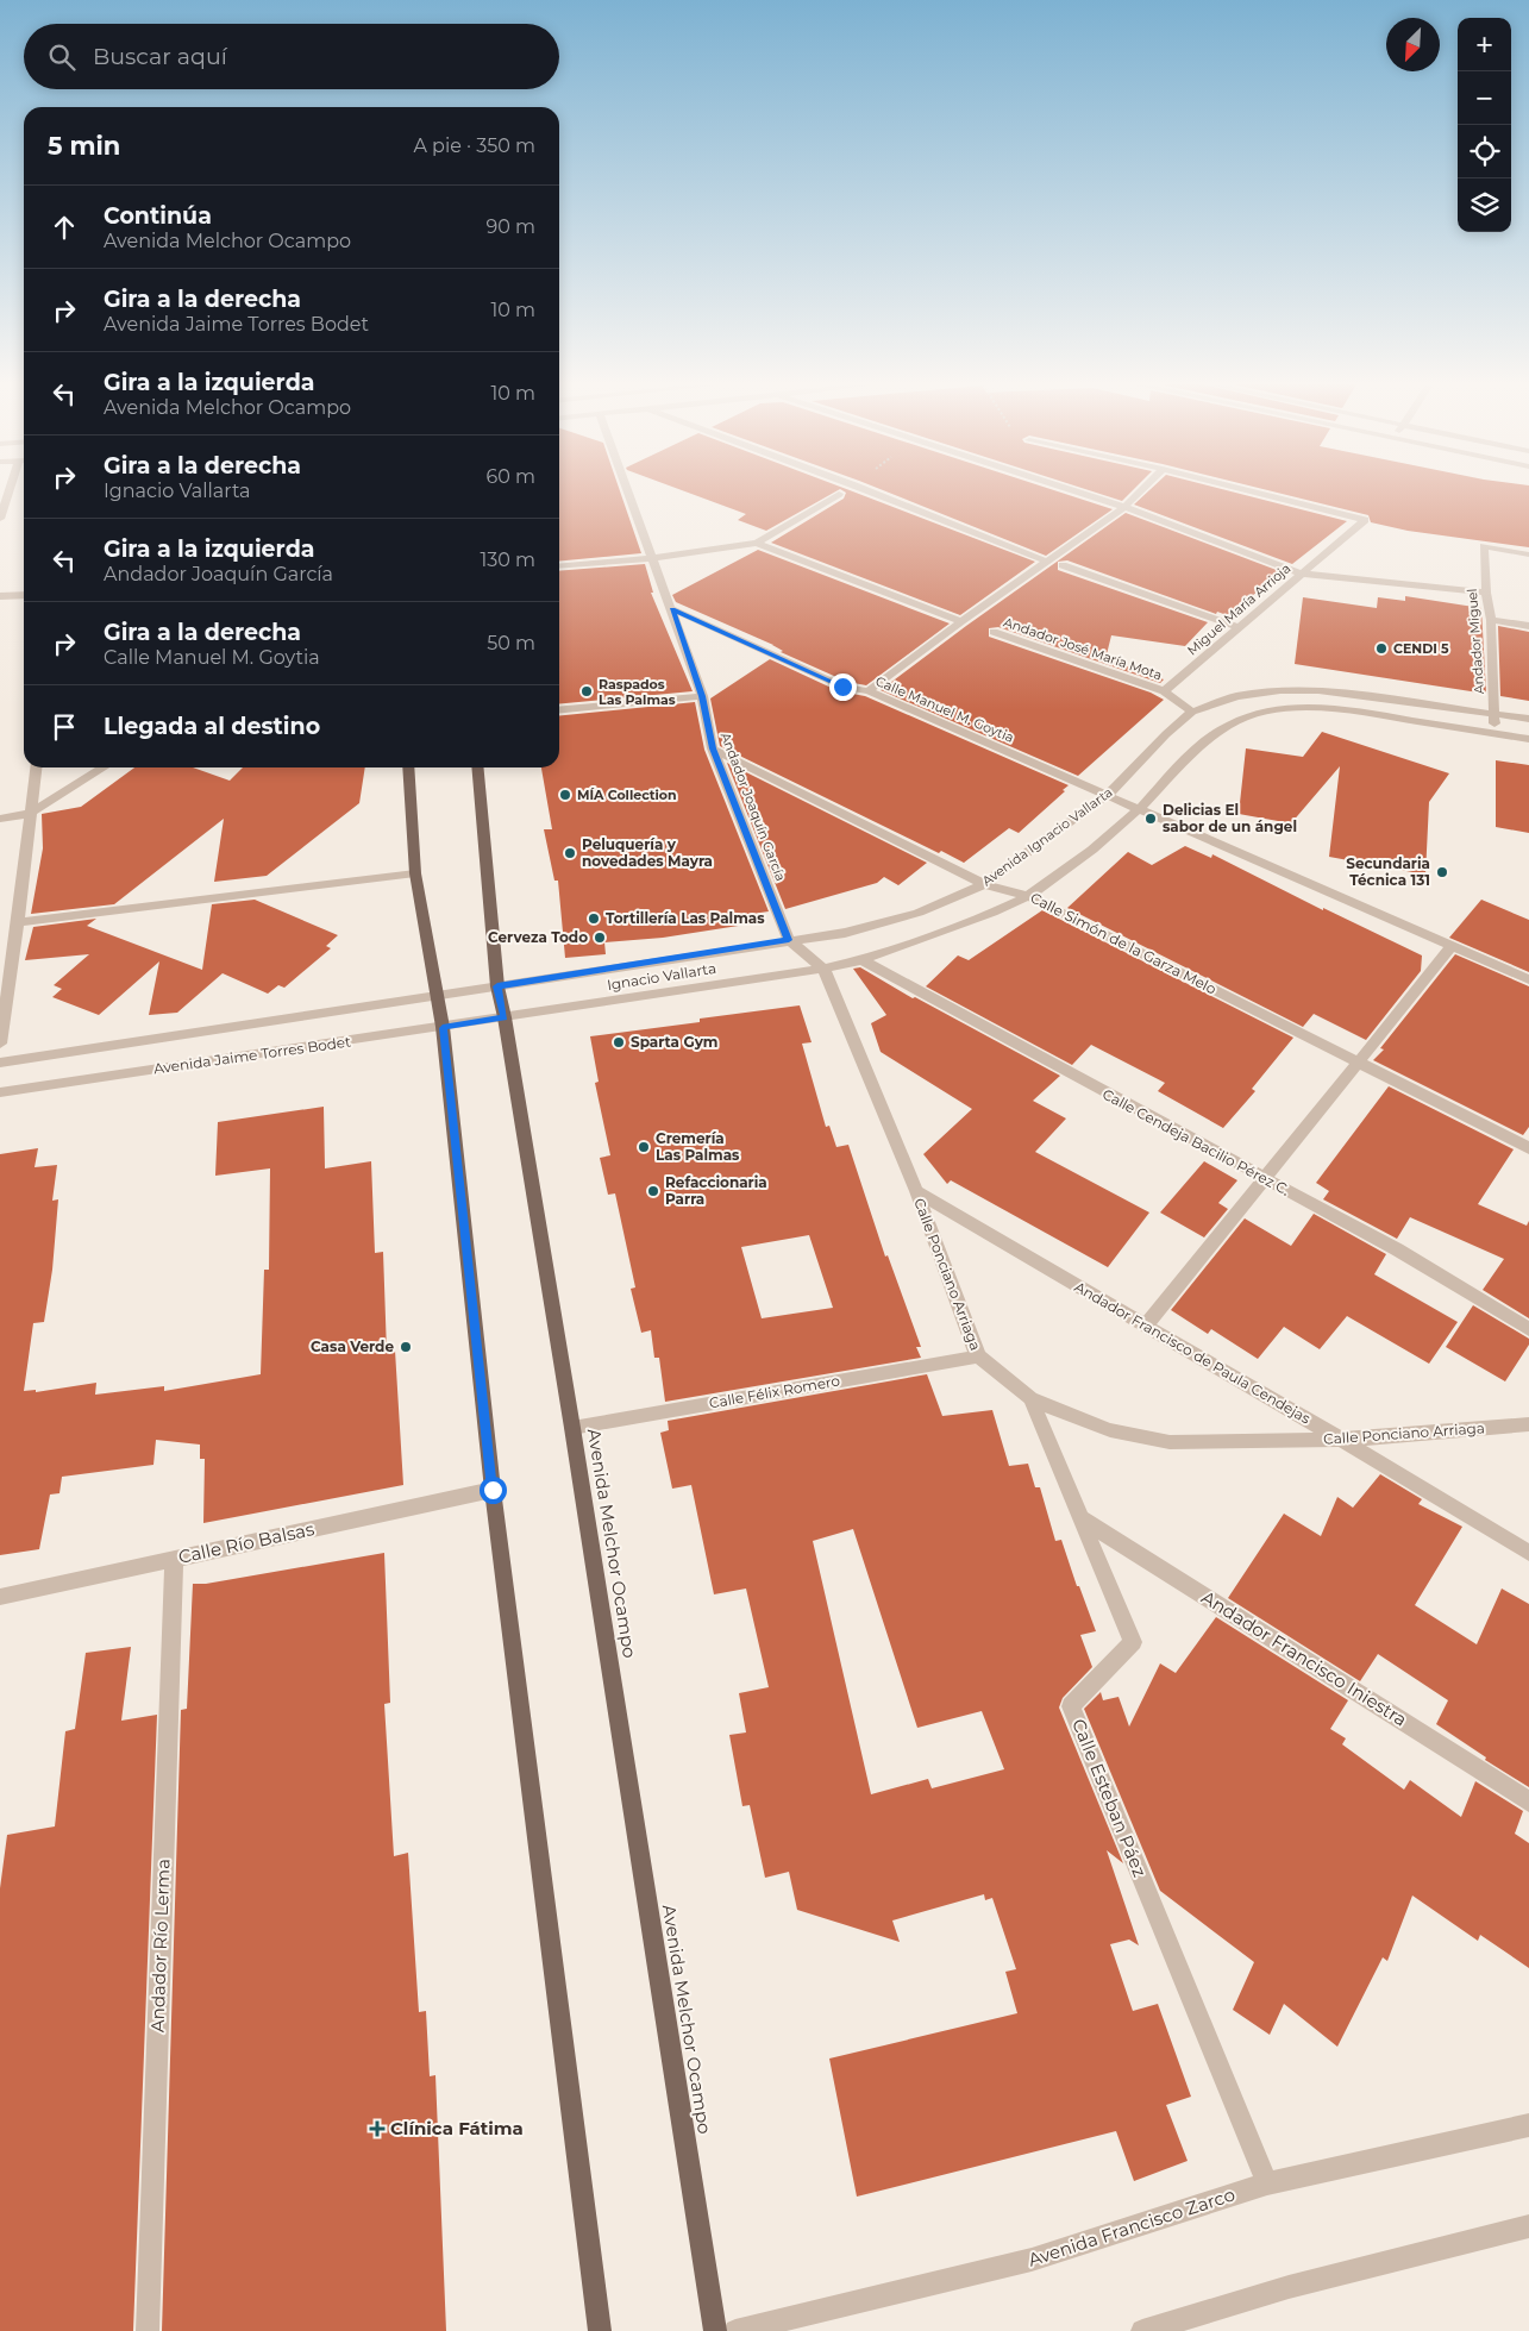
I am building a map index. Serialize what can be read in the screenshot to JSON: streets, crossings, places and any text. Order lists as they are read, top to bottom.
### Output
{
  "streets": {
    "main road": ["Avenida Melchor Ocampo"],
    "street": [
      "Miguel María Arrioja",
      "Andador Miguel",
      "Andador José María Mota",
      "Calle Manuel M. Goytia",
      "Andador Joaquín García",
      "Avenida Ignacio Vallarta",
      "Calle Simón de la Garza Melo",
      "Ignacio Vallarta",
      "Avenida Jaime Torres Bodet",
      "Calle Cendeja Bacilio Pérez C.",
      "Calle Ponciano Arriaga",
      "Andador Francisco de Paula Cendejas",
      "Calle Félix Romero",
      "Calle Río Balsas",
      "Andador Francisco Iniestra",
      "Calle Esteban Páez",
      "Andador Río Lerma",
      "Avenida Francisco Zarco"
    ]
  },
  "crossings": [
    ["Miguel María Arrioja", "Andador José María Mota"],
    ["Andador Miguel", "Avenida Ignacio Vallarta"],
    ["Calle Manuel M. Goytia", "Andador Joaquín García"],
    ["Calle Manuel M. Goytia", "Avenida Ignacio Vallarta"],
    ["Andador Joaquín García", "Avenida Ignacio Vallarta"],
    ["Andador Joaquín García", "Calle Simón de la Garza Melo"],
    ["Andador Joaquín García", "Ignacio Vallarta"],
    ["Andador Joaquín García", "Calle Ponciano Arriaga"],
    ["Avenida Ignacio Vallarta", "Calle Simón de la Garza Melo"],
    ["Avenida Ignacio Vallarta", "Ignacio Vallarta"],
    ["Avenida Ignacio Vallarta", "Calle Ponciano Arriaga"],
    ["Ignacio Vallarta", "Avenida Jaime Torres Bodet"],
    ["Ignacio Vallarta", "Calle Ponciano Arriaga"],
    ["Ignacio Vallarta", "Avenida Melchor Ocampo"],
    ["Avenida Jaime Torres Bodet", "Avenida Melchor Ocampo"],
    ["Calle Ponciano Arriaga", "Andador Francisco de Paula Cendejas"],
    ["Calle Ponciano Arriaga", "Calle Félix Romero"],
    ["Calle Ponciano Arriaga", "Calle Esteban Páez"],
    ["Calle Félix Romero", "Avenida Melchor Ocampo"],
    ["Calle Río Balsas", "Andador Río Lerma"],
    ["Andador Francisco Iniestra", "Calle Esteban Páez"],
    ["Calle Esteban Páez", "Avenida Francisco Zarco"]
  ],
  "places": {
    "other": [
      "CENDI 5",
      "Raspados Las Palmas",
      "MÍA Collection",
      "Delicias El sabor de un ángel",
      "Peluquería y novedades Mayra",
      "Secundaria Técnica 131",
      "Tortillería Las Palmas",
      "Cerveza Todo",
      "Sparta Gym",
      "Cremería Las Palmas",
      "Refaccionaria Parra",
      "Casa Verde"
    ],
    "health": ["Clínica Fátima"]
  },
  "north": "bottom left",
  "page": {
    "map_buttons": ["+", "−"],
    "search": "Buscar aquí",
    "heading": ["5 min", "A pie · 350 m"],
    "list": [
      ["Continúa", "Avenida Melchor Ocampo", "90 m"],
      ["Gira a la derecha", "Avenida Jaime Torres Bodet", "10 m"],
      ["Gira a la izquierda", "Avenida Melchor Ocampo", "10 m"],
      ["Gira a la derecha", "Ignacio Vallarta", "60 m"],
      ["Gira a la izquierda", "Andador Joaquín García", "130 m"],
      ["Gira a la derecha", "Calle Manuel M. Goytia", "50 m"],
      "Llegada al destino"
    ]
  }
}
